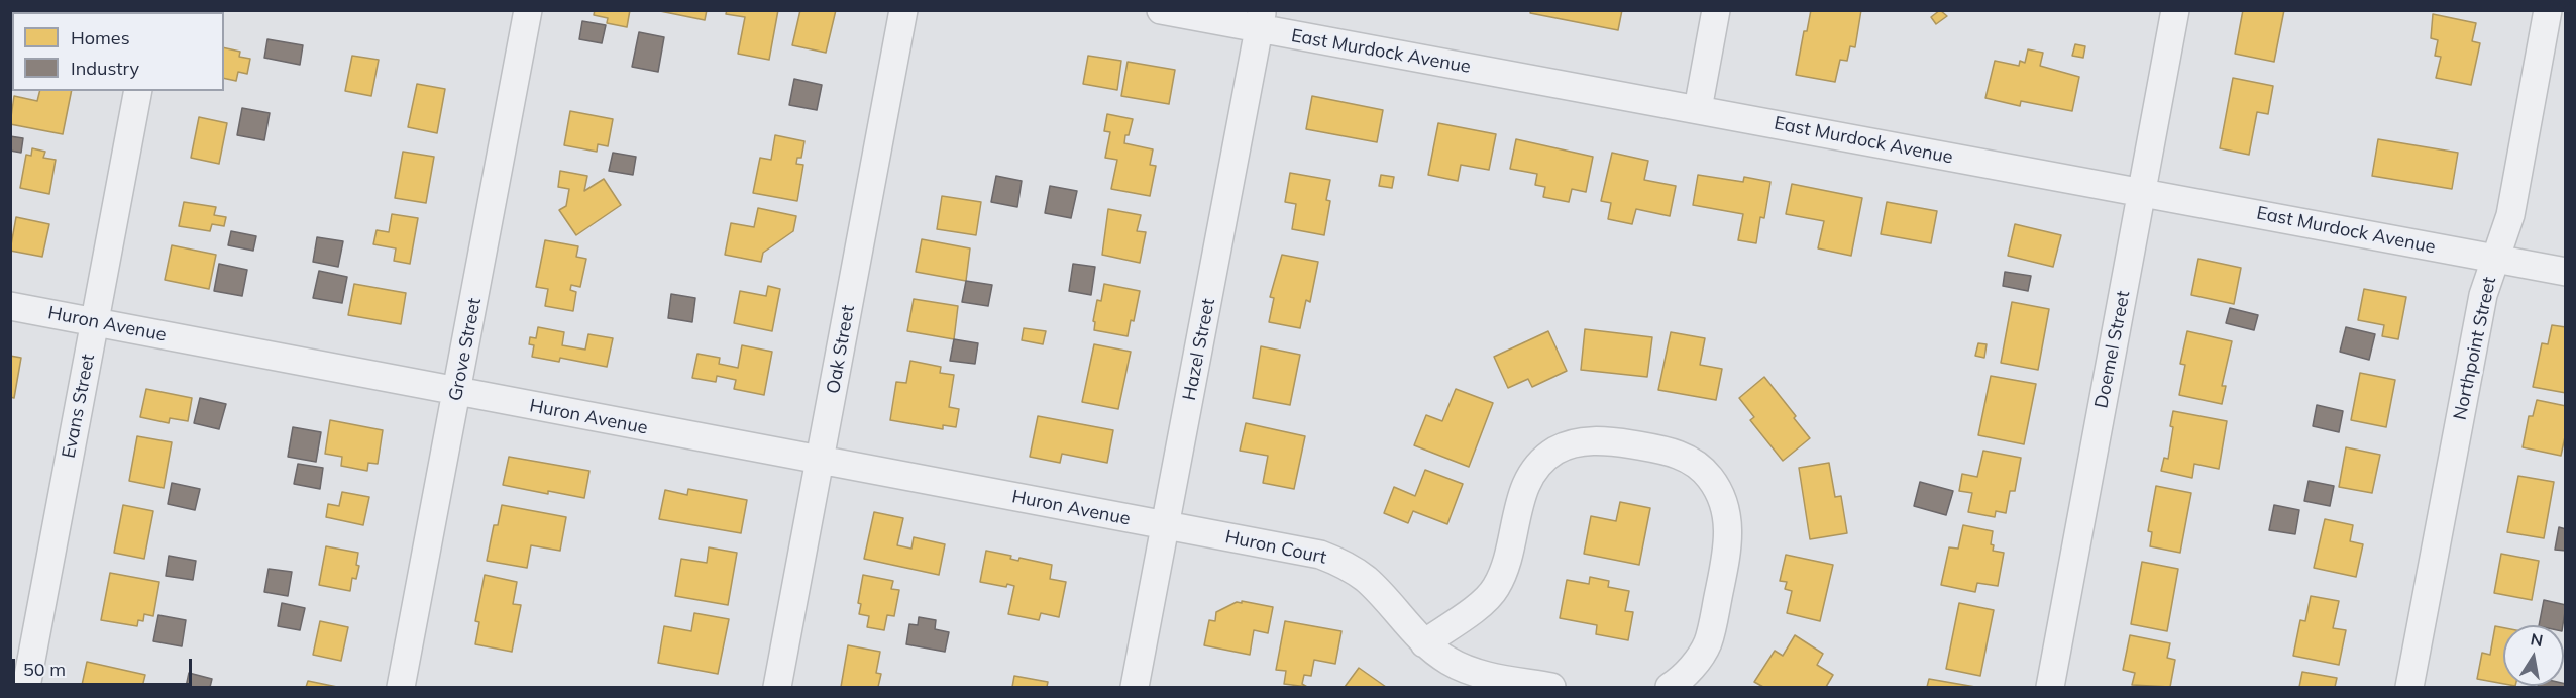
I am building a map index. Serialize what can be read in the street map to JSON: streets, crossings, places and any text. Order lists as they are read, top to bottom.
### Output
{
  "streets": {
    "street": [
      "East Murdock Avenue",
      "Huron Avenue",
      "Northpoint Street",
      "Grove Street",
      "Oak Street",
      "Hazel Street",
      "Doemel Street",
      "Evans Street",
      "Huron Court"
    ]
  },
  "crossings": [
    ["East Murdock Avenue", "Northpoint Street"],
    ["East Murdock Avenue", "Hazel Street"],
    ["East Murdock Avenue", "Doemel Street"],
    ["Huron Avenue", "Grove Street"],
    ["Huron Avenue", "Oak Street"],
    ["Huron Avenue", "Hazel Street"],
    ["Huron Avenue", "Evans Street"],
    ["Huron Avenue", "Huron Court"],
    ["Hazel Street", "Huron Court"]
  ],
  "legend": ["Homes", "Industry"],
  "scale_bar": "50 m",
  "north": "top"
}
